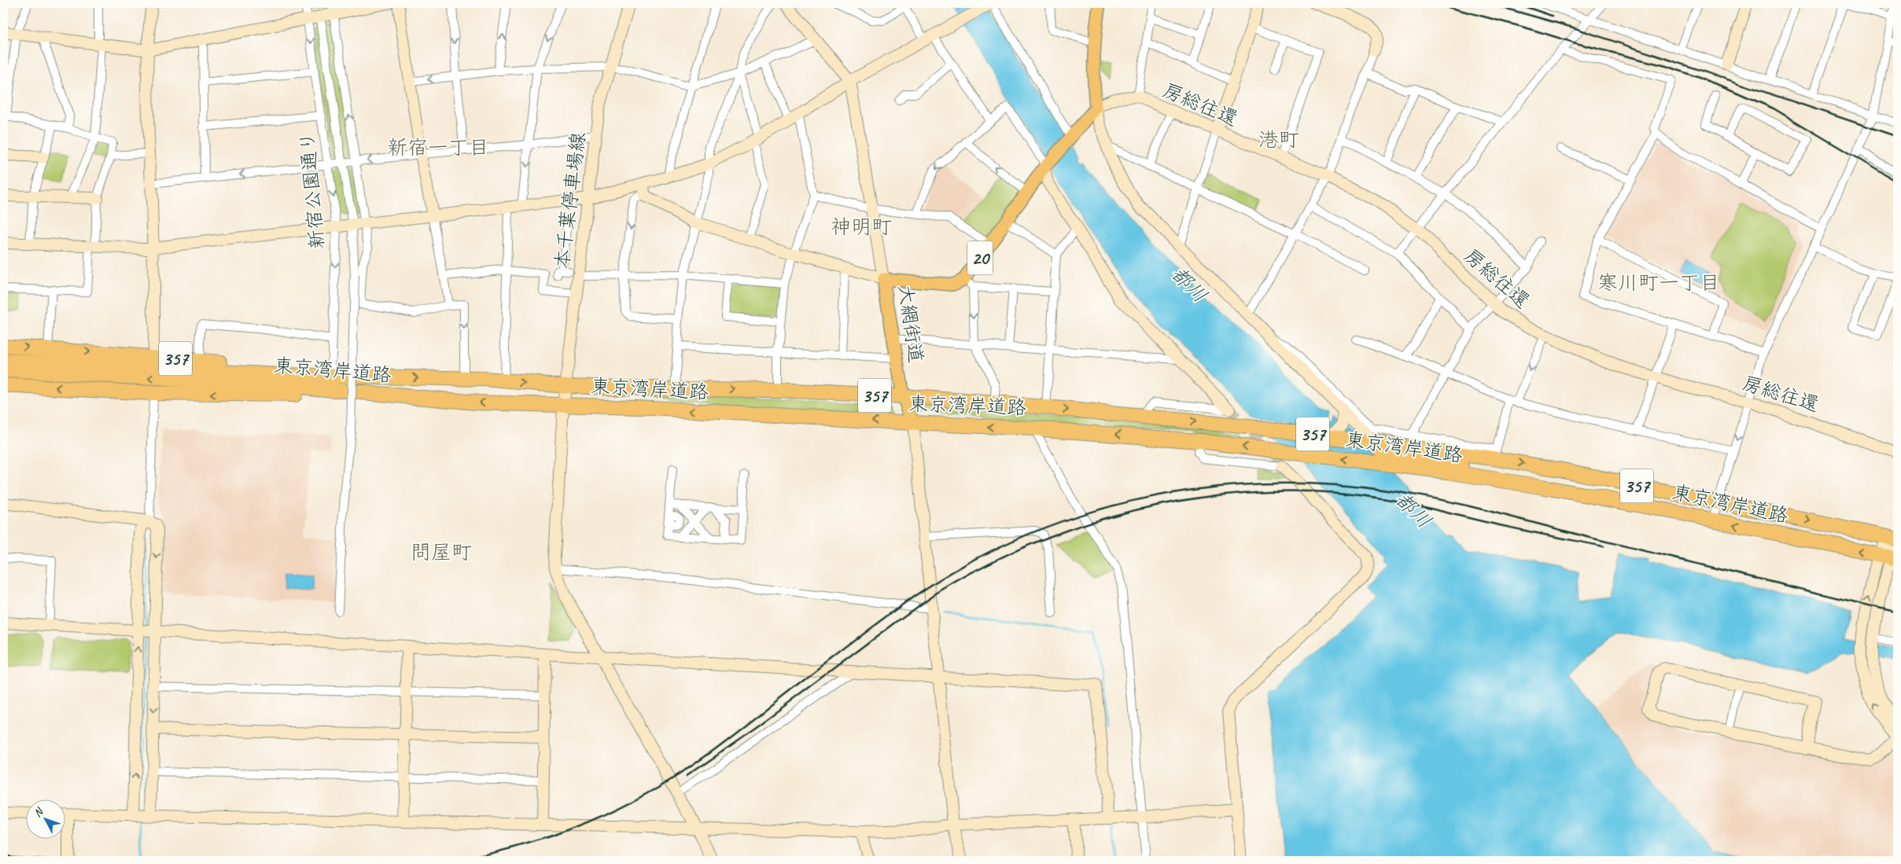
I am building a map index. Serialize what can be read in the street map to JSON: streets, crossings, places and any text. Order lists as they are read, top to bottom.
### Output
{
  "streets": {
    "highway": ["357", "東京湾岸道路"],
    "main road": ["20", "大網街道"],
    "street": ["房総往還", "新宿公園通り", "本千葉停車場線"]
  },
  "crossings": [
    ["房総往還", "20"],
    ["新宿公園通り", "東京湾岸道路"],
    ["本千葉停車場線", "東京湾岸道路"],
    ["20", "大網街道"],
    ["大網街道", "東京湾岸道路"],
    ["357", "東京湾岸道路"]
  ],
  "districts": [
    "港町",
    "新宿一丁目",
    "神明町",
    "寒川町一丁目",
    "問屋町"
  ],
  "water": ["都川"],
  "north": "top left"
}
